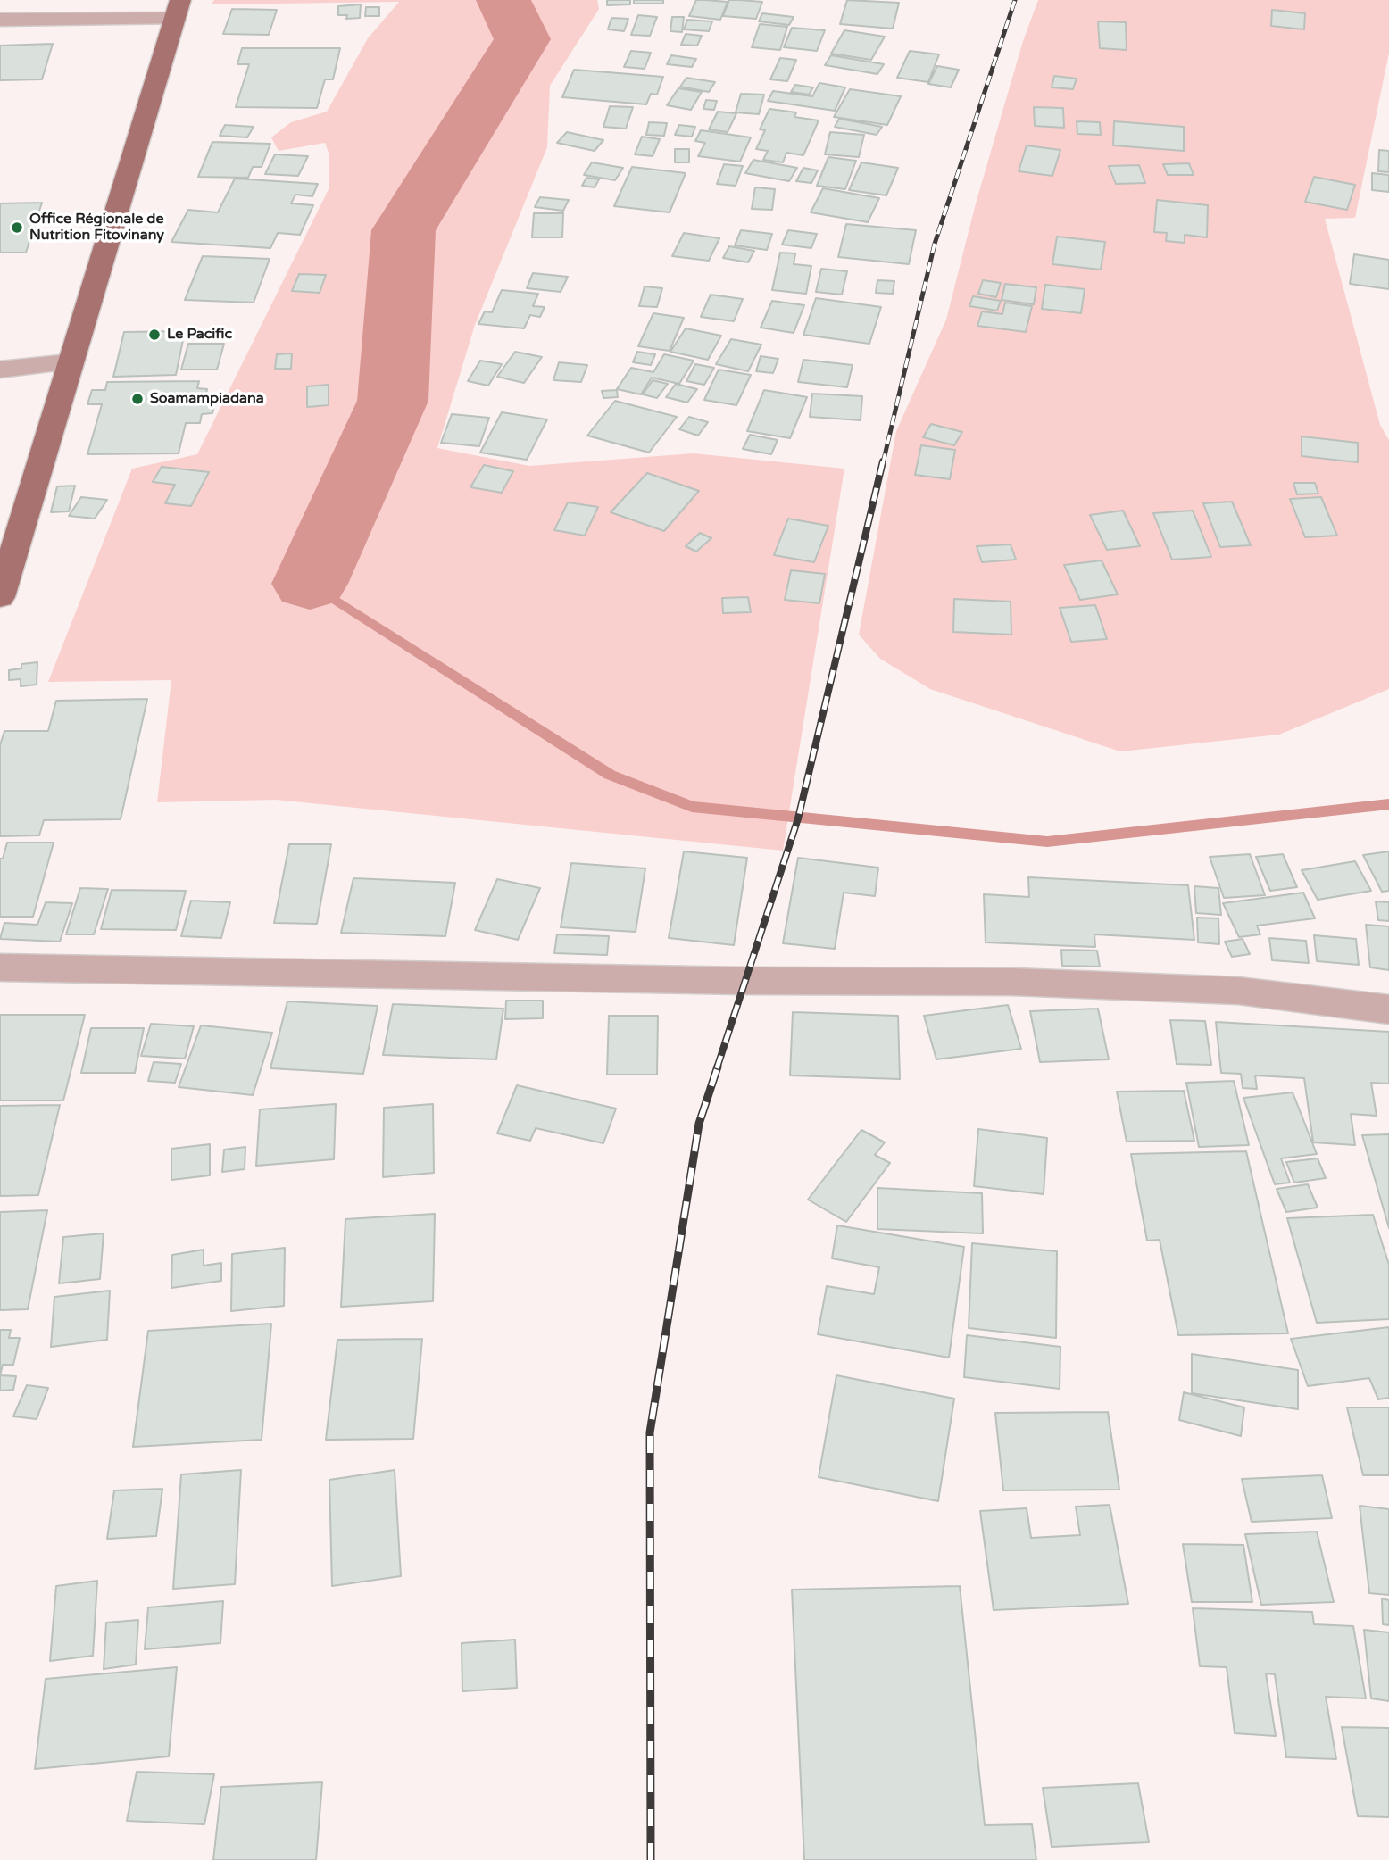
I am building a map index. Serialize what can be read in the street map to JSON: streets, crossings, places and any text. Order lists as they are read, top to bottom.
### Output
{
  "places": ["Office Régionale de Nutrition Fitovinany", "Le Pacific", "Soamampiadana"]
}
